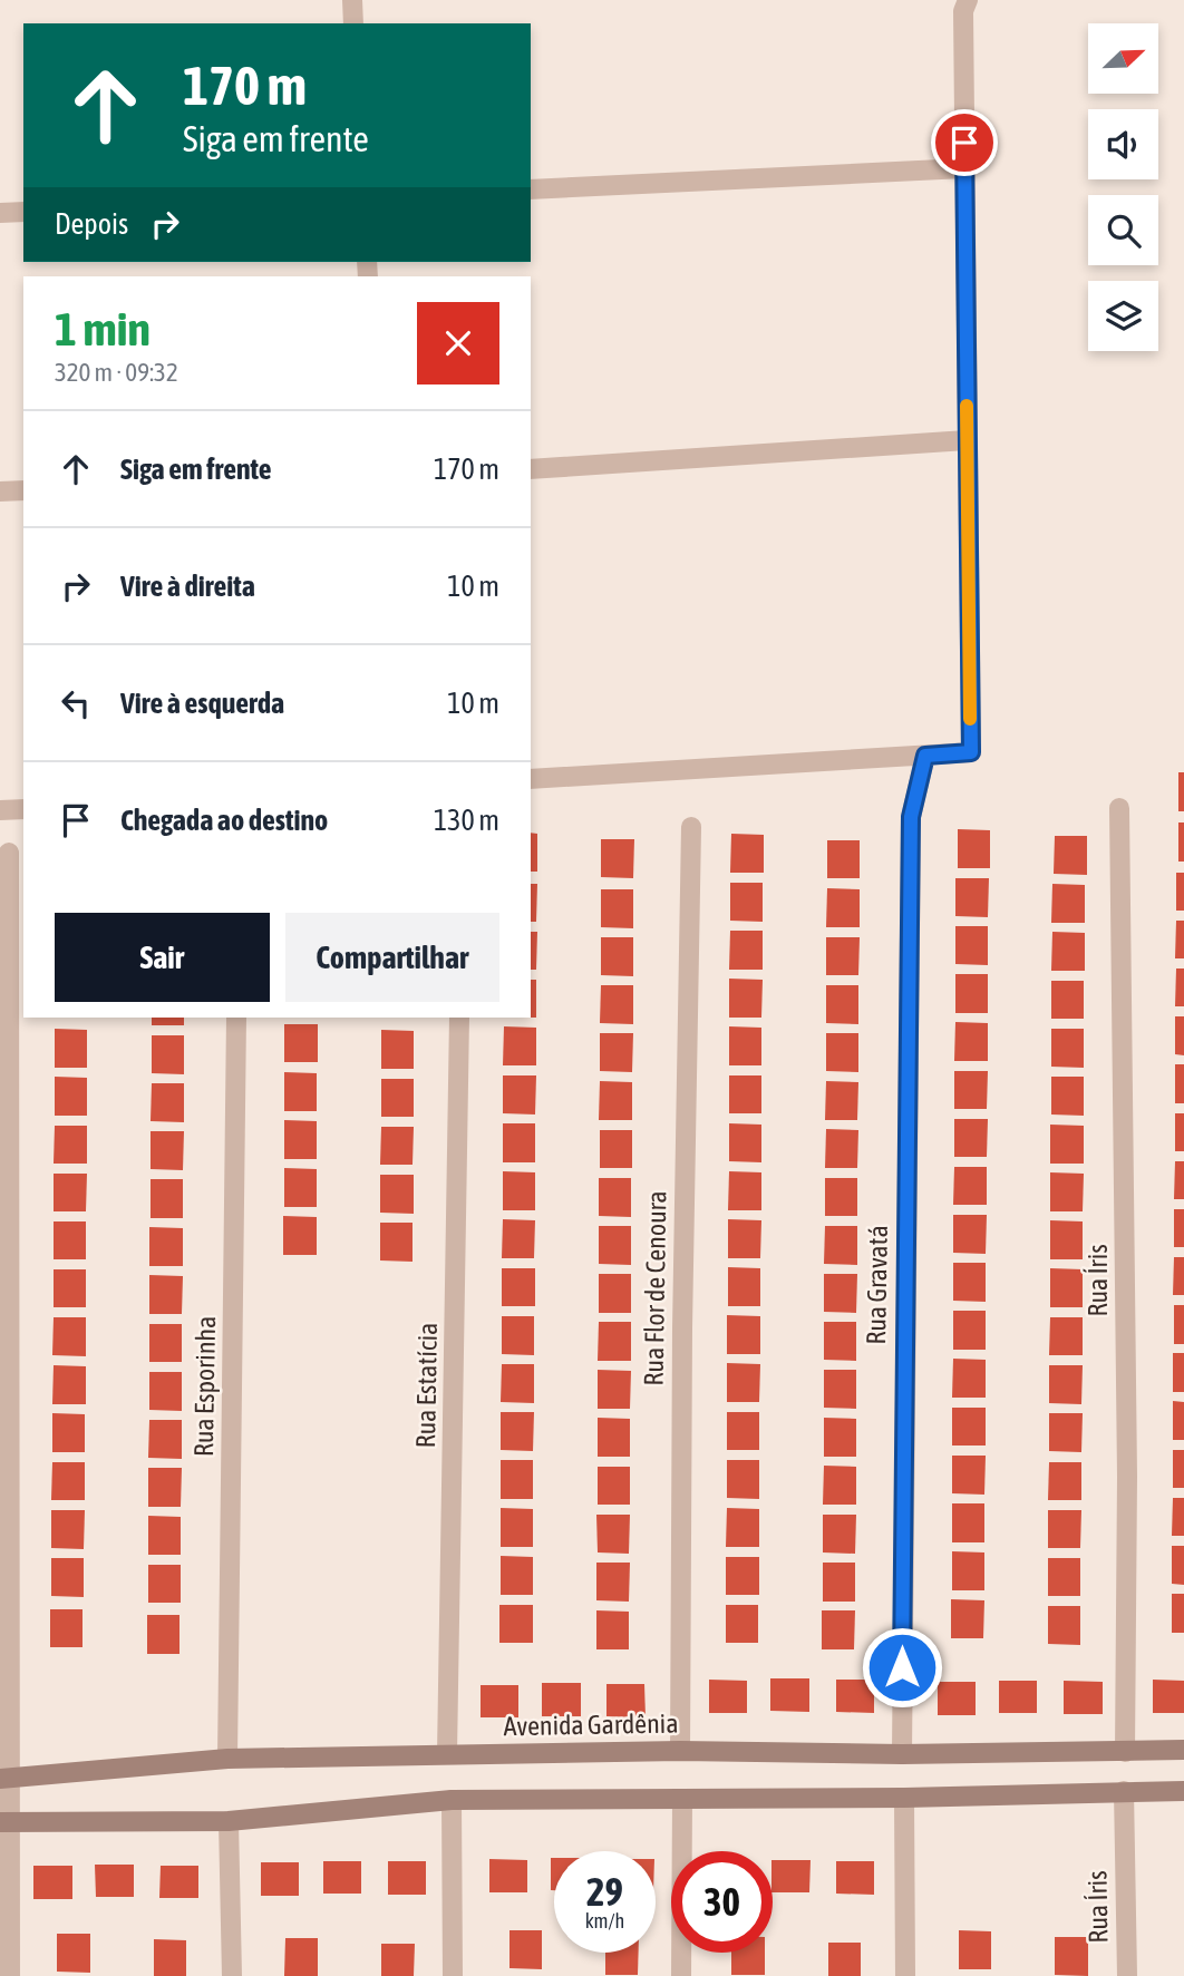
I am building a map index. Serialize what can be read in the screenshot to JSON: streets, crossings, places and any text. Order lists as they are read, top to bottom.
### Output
{
  "streets": {
    "street": [
      "Rua Íris",
      "Rua Gravatá",
      "Rua Flor de Cenoura",
      "Rua Estatícia",
      "Rua Esporinha",
      "Avenida Gardênia"
    ]
  },
  "crossings": [
    ["Rua Íris", "Avenida Gardênia"],
    ["Rua Gravatá", "Avenida Gardênia"],
    ["Rua Flor de Cenoura", "Avenida Gardênia"],
    ["Rua Estatícia", "Avenida Gardênia"],
    ["Rua Esporinha", "Avenida Gardênia"]
  ],
  "north": "top right",
  "page": {
    "turn": ["170 m", "Siga em frente"],
    "then": "Depois",
    "heading": ["1 min", "320 m · 09:32"],
    "list": [
      {
        "name": "Siga em frente",
        "value": "170 m"
      },
      {
        "name": "Vire à direita",
        "value": "10 m"
      },
      {
        "name": "Vire à esquerda",
        "value": "10 m"
      },
      {
        "name": "Chegada ao destino",
        "value": "130 m"
      }
    ],
    "buttons": ["Sair", "Compartilhar"],
    "speed": "29 km/h",
    "limit": "30"
  }
}
